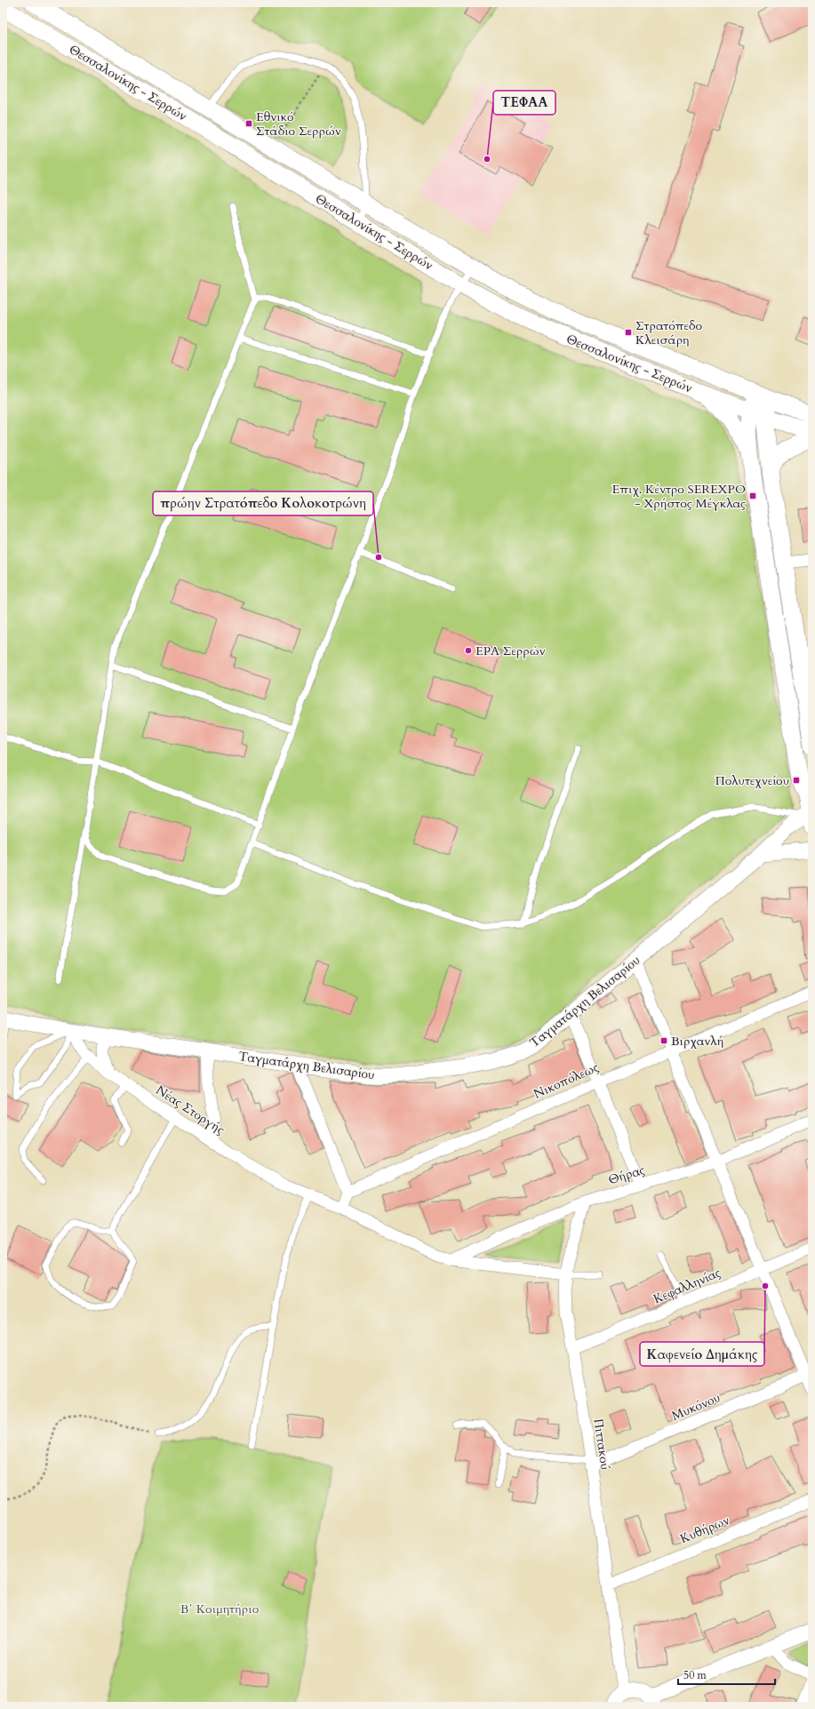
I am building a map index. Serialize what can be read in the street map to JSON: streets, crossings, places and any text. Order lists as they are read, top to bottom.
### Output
{
  "streets": {
    "main road": ["Θεσσαλονίκης - Σερρών"],
    "street": [
      "Ταγματάρχη Βελισαρίου",
      "Νικοπόλεως",
      "Νέας Στοργής",
      "Θήρας",
      "Κεφαλληνίας",
      "Μυκόνου",
      "Πιττακού",
      "Κυθήρων"
    ]
  },
  "crossings": [
    ["Ταγματάρχη Βελισαρίου", "Νέας Στοργής"],
    ["Νέας Στοργής", "Θήρας"],
    ["Νέας Στοργής", "Πιττακού"],
    ["Θήρας", "Πιττακού"],
    ["Κεφαλληνίας", "Πιττακού"],
    ["Μυκόνου", "Πιττακού"],
    ["Πιττακού", "Κυθήρων"]
  ],
  "parks": ["Β΄ Κοιμητήριο"],
  "places": {
    "transit": [
      "Εθνικό Στάδιο Σερρών",
      "Στρατόπεδο Κλεισάρη",
      "Επιχ. Κέντρο SEREXPO - Χρήστος Μέγκλας",
      "Πολυτεχνείου",
      "Βιρχανλή"
    ],
    "other": [
      "ΤΕΦΑΑ",
      "πρώην Στρατόπεδο Κολοκοτρώνη",
      "ΕΡΑ Σερρών",
      "Καφενείο Δημάκης"
    ]
  },
  "scale_bar": "50 m"
}
